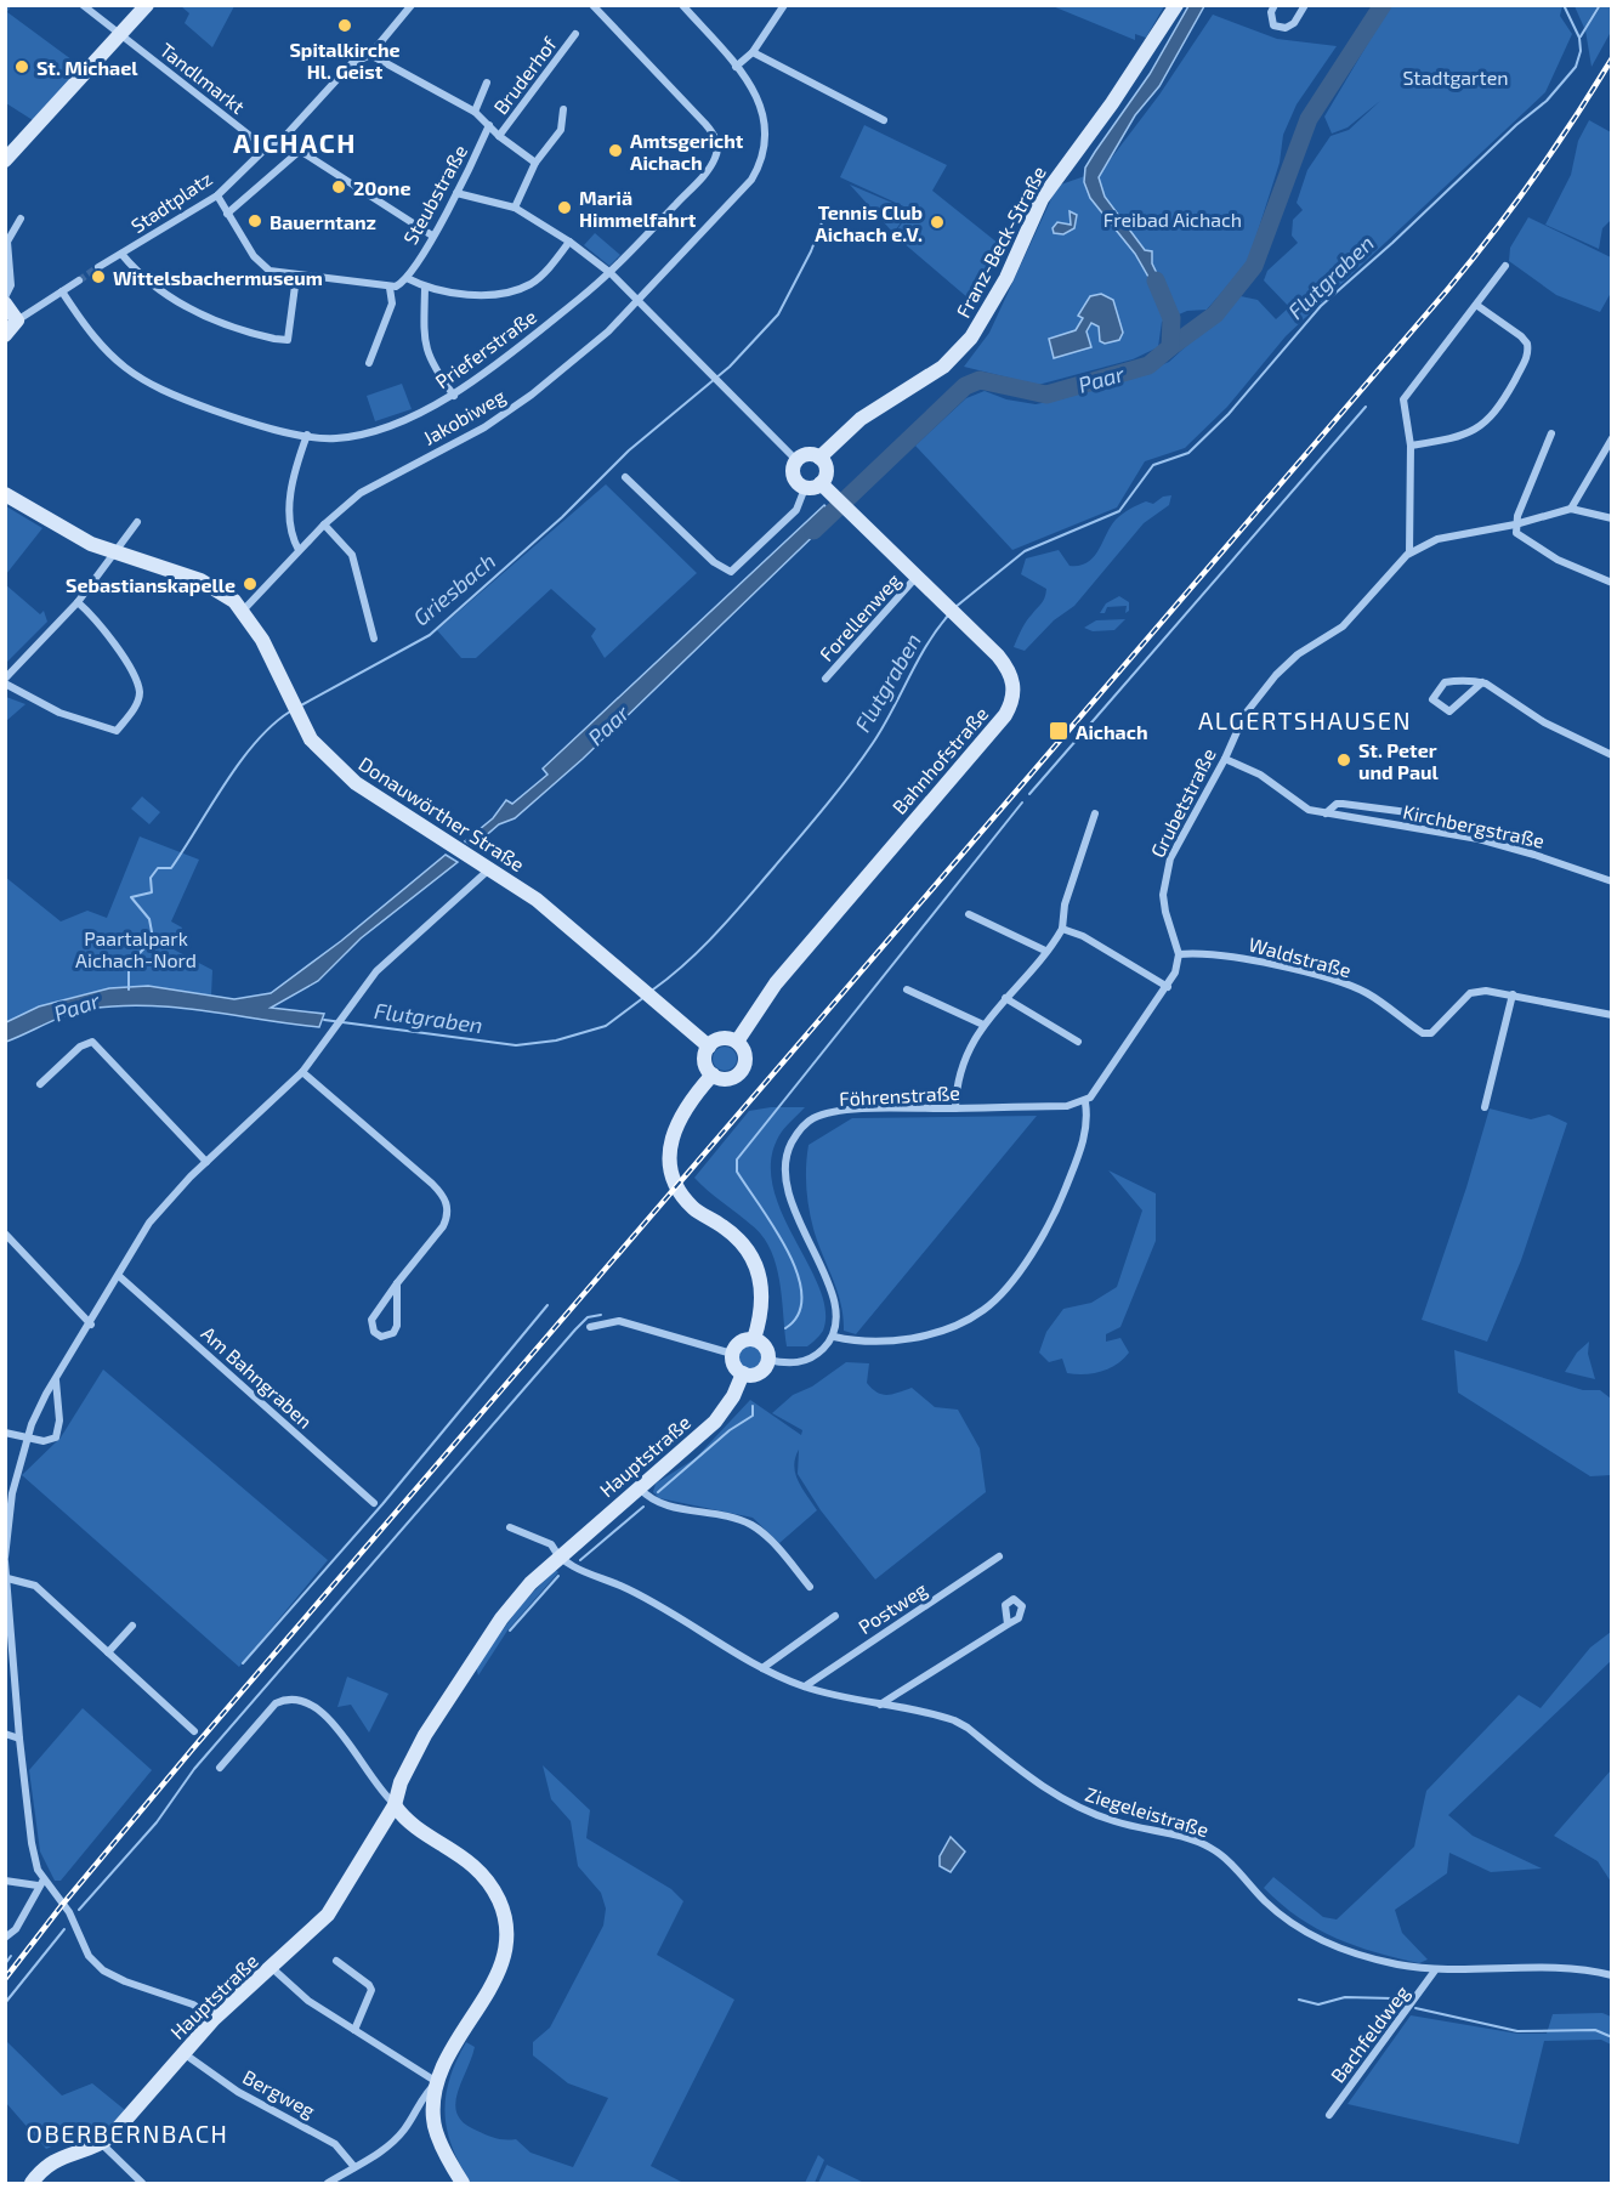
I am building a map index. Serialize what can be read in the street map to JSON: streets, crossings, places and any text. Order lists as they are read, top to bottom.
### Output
{
  "streets": {
    "main road": [
      "Franz-Beck-Straße",
      "Bahnhofstraße",
      "Donauwörther Straße",
      "Hauptstraße"
    ],
    "street": [
      "Bruderhof",
      "Tandlmarkt",
      "Steubstraße",
      "Stadtplatz",
      "Prieferstraße",
      "Jakobiweg",
      "Forellenweg",
      "Grubetstraße",
      "Kirchbergstraße",
      "Waldstraße",
      "Föhrenstraße",
      "Am Bahngraben",
      "Postweg",
      "Ziegeleistraße",
      "Bachfeldweg",
      "Bergweg"
    ]
  },
  "crossings": [
    ["Tandlmarkt", "Stadtplatz"],
    ["Steubstraße", "Stadtplatz"],
    ["Franz-Beck-Straße", "Bahnhofstraße"],
    ["Jakobiweg", "Donauwörther Straße"],
    ["Forellenweg", "Bahnhofstraße"],
    ["Bahnhofstraße", "Donauwörther Straße"],
    ["Grubetstraße", "Kirchbergstraße"],
    ["Grubetstraße", "Waldstraße"],
    ["Hauptstraße", "Ziegeleistraße"],
    ["Hauptstraße", "Bergweg"],
    ["Postweg", "Ziegeleistraße"],
    ["Ziegeleistraße", "Bachfeldweg"]
  ],
  "districts": ["AICHACH", "ALGERTSHAUSEN", "OBERBERNBACH"],
  "water": ["Flutgraben", "Paar", "Griesbach"],
  "parks": ["Stadtgarten", "Freibad Aichach", "Paartalpark Aichach-Nord"],
  "places": {
    "other": [
      "Spitalkirche Hl. Geist",
      "St. Michael",
      "Amtsgericht Aichach",
      "20one",
      "Mariä Himmelfahrt",
      "Bauerntanz",
      "Tennis Club Aichach e.V.",
      "Wittelsbachermuseum",
      "Sebastianskapelle",
      "St. Peter und Paul"
    ],
    "transit": ["Aichach"]
  }
}
